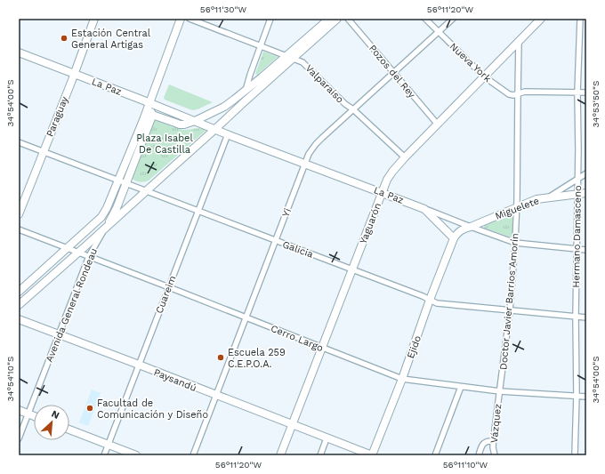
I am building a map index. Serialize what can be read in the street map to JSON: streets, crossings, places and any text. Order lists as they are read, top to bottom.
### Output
{
  "streets": {
    "street": [
      "Nueva York",
      "Pozos del Rey",
      "Valparaíso",
      "La Paz",
      "Paraguay",
      "Miguelete",
      "Yi",
      "Yaguarón",
      "Hermano Damasceno",
      "Galicia",
      "Cuareim",
      "Doctor Javier Barrios Amorín",
      "Avenida General Rondeau",
      "Cerro Largo",
      "Ejido",
      "Paysandú",
      "Vázquez"
    ]
  },
  "crossings": [
    ["Nueva York", "Yi"],
    ["Nueva York", "Yaguarón"],
    ["Nueva York", "Hermano Damasceno"],
    ["Nueva York", "Doctor Javier Barrios Amorín"],
    ["Pozos del Rey", "Yi"],
    ["Pozos del Rey", "Yaguarón"],
    ["Valparaíso", "Yi"],
    ["Valparaíso", "Yaguarón"],
    ["La Paz", "Paraguay"],
    ["La Paz", "Miguelete"],
    ["La Paz", "Yi"],
    ["La Paz", "Yaguarón"],
    ["La Paz", "Hermano Damasceno"],
    ["La Paz", "Cuareim"],
    ["La Paz", "Doctor Javier Barrios Amorín"],
    ["La Paz", "Avenida General Rondeau"],
    ["Paraguay", "Galicia"],
    ["Miguelete", "Hermano Damasceno"],
    ["Miguelete", "Doctor Javier Barrios Amorín"],
    ["Yi", "Galicia"],
    ["Yi", "Cerro Largo"],
    ["Yi", "Paysandú"],
    ["Yaguarón", "Galicia"],
    ["Yaguarón", "Doctor Javier Barrios Amorín"],
    ["Yaguarón", "Cerro Largo"],
    ["Yaguarón", "Paysandú"],
    ["Hermano Damasceno", "Galicia"],
    ["Hermano Damasceno", "Cerro Largo"],
    ["Galicia", "Cuareim"],
    ["Galicia", "Doctor Javier Barrios Amorín"],
    ["Galicia", "Avenida General Rondeau"],
    ["Galicia", "Ejido"],
    ["Cuareim", "Cerro Largo"],
    ["Cuareim", "Paysandú"],
    ["Doctor Javier Barrios Amorín", "Cerro Largo"],
    ["Doctor Javier Barrios Amorín", "Vázquez"],
    ["Avenida General Rondeau", "Cerro Largo"],
    ["Avenida General Rondeau", "Paysandú"],
    ["Cerro Largo", "Ejido"],
    ["Cerro Largo", "Vázquez"],
    ["Ejido", "Paysandú"]
  ],
  "parks": ["Plaza Isabel De Castilla"],
  "places": ["Estación Central General Artigas", "Escuela 259 C.E.P.O.A.", "Facultad de Comunicación y Diseño"],
  "north": "top right",
  "coordinates": [
    "56°11'30\"W",
    "56°11'20\"W",
    "34°54'00\"S",
    "34°53'50\"S",
    "34°54'10\"S",
    "56°11'10\"W"
  ]
}
